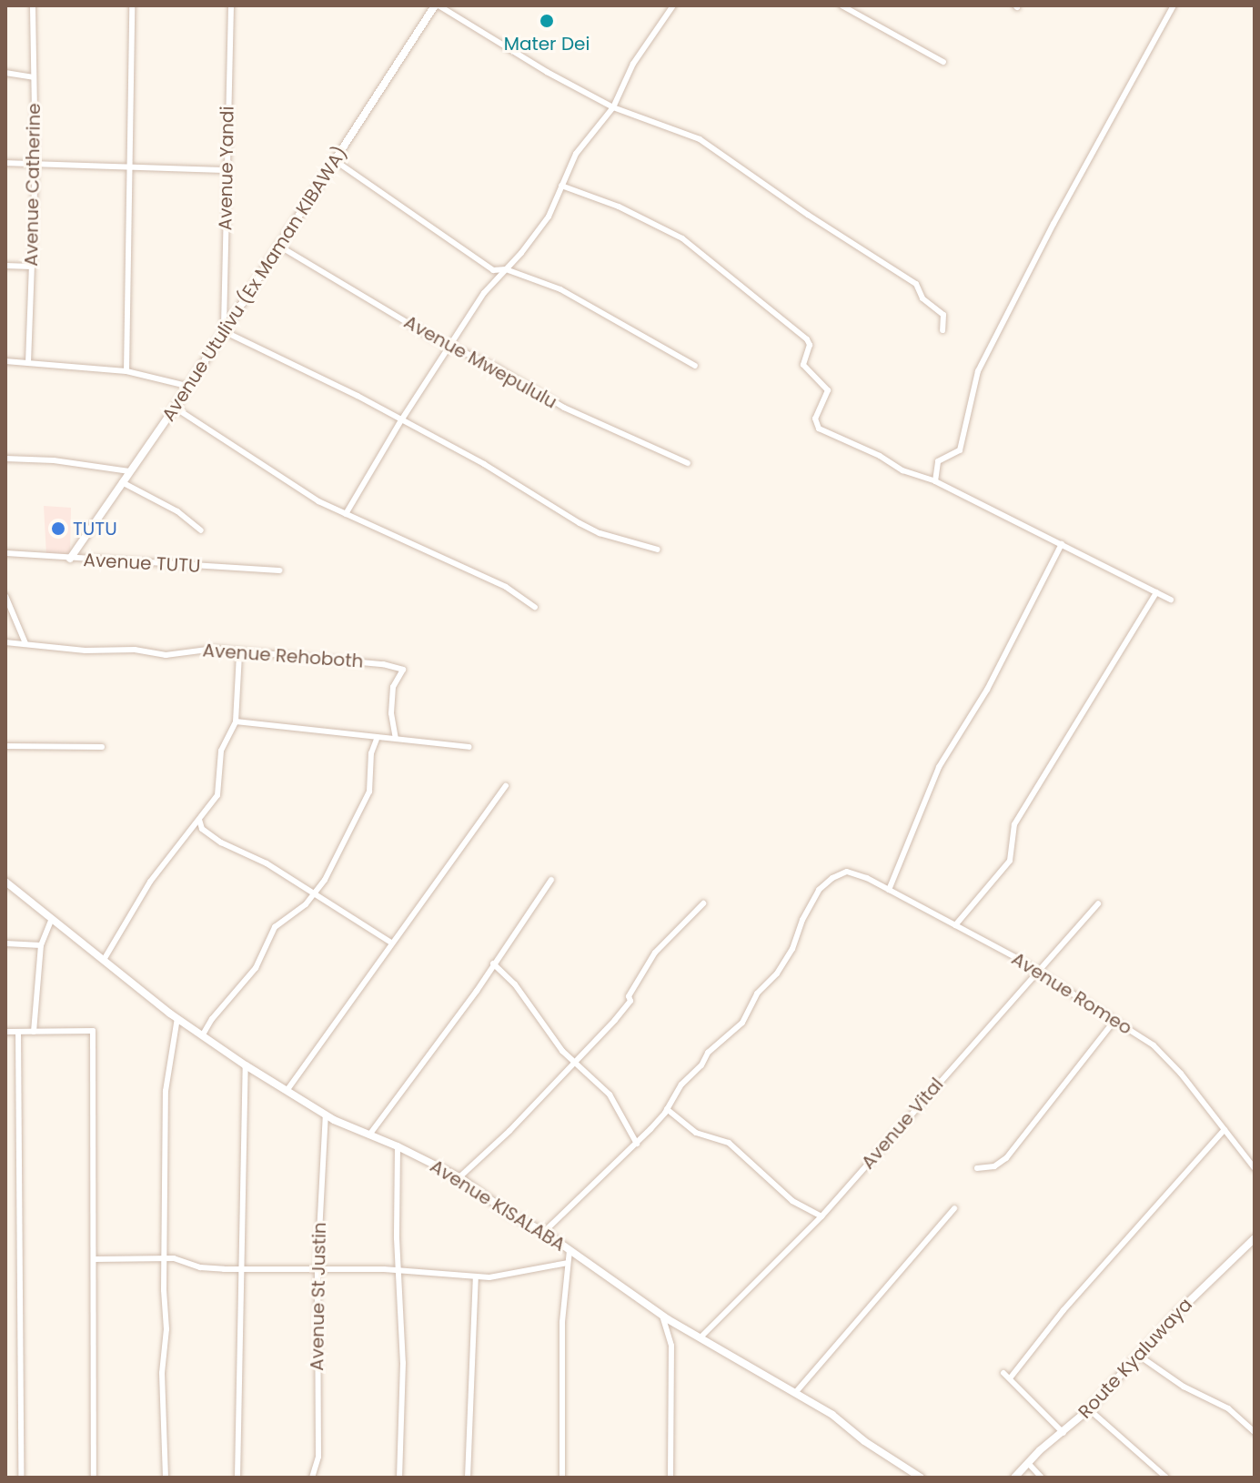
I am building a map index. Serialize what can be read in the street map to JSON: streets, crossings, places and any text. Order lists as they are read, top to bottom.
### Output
{
  "streets": {
    "street": [
      "Avenue Yandi",
      "Avenue Catherine",
      "Avenue Utulivu (Ex Maman KIBAWA)",
      "Avenue Mwepululu",
      "Avenue TUTU",
      "Avenue Rehoboth",
      "Avenue Romeo",
      "Avenue Vital",
      "Avenue KISALABA",
      "Avenue St Justin",
      "Route Kyaluwaya"
    ]
  },
  "crossings": [
    ["Avenue Yandi", "Avenue Utulivu (Ex Maman KIBAWA)"],
    ["Avenue Utulivu (Ex Maman KIBAWA)", "Avenue Mwepululu"],
    ["Avenue Utulivu (Ex Maman KIBAWA)", "Avenue TUTU"],
    ["Avenue Romeo", "Avenue Vital"],
    ["Avenue Vital", "Avenue KISALABA"],
    ["Avenue KISALABA", "Avenue St Justin"]
  ],
  "places": ["Mater Dei", "TUTU"]
}
